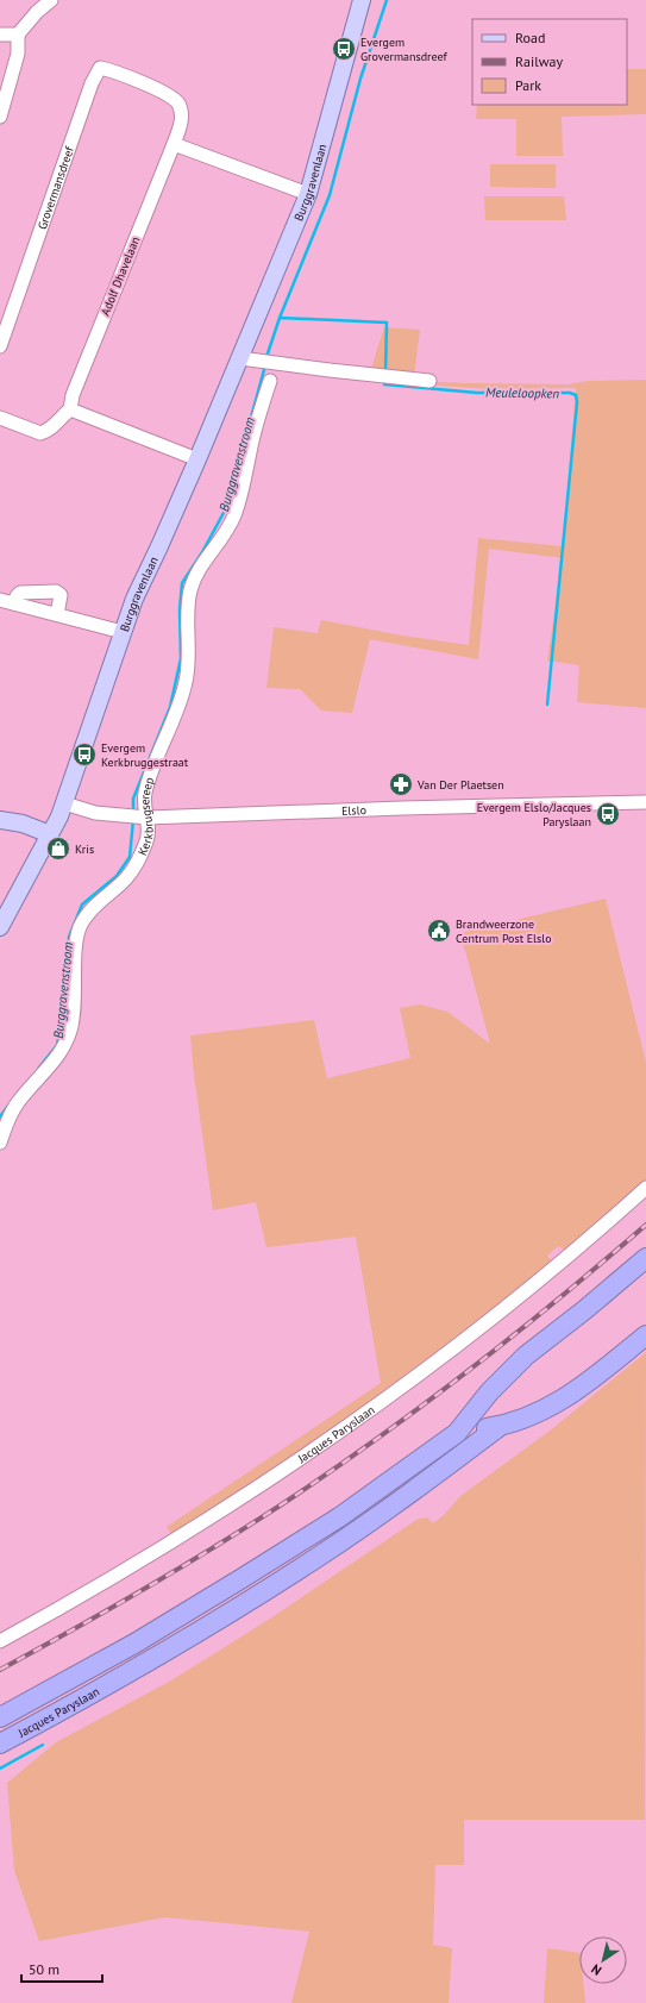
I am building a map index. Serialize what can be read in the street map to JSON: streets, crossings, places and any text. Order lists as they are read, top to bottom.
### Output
{
  "streets": {
    "highway": ["Jacques Paryslaan"],
    "main road": ["Burggravenlaan"],
    "street": [
      "Grovermansdreef",
      "Adolf Dhavelaan",
      "Elslo",
      "Kerkbrugsereep"
    ]
  },
  "crossings": [
    ["Burggravenlaan", "Elslo"],
    ["Grovermansdreef", "Adolf Dhavelaan"],
    ["Elslo", "Kerkbrugsereep"]
  ],
  "water": ["Meuleloopken", "Burggravenstroom"],
  "places": {
    "bus stop": ["Evergem Grovermansdreef", "Evergem Kerkbruggestraat", "Evergem Elslo/Jacques Paryslaan"],
    "pharmacy": ["Van Der Plaetsen"],
    "shop": ["Kris"],
    "public building": ["Brandweerzone Centrum Post Elslo"]
  },
  "legend": ["Road", "Railway", "Park"],
  "scale_bar": "50 m",
  "north": "bottom left"
}
